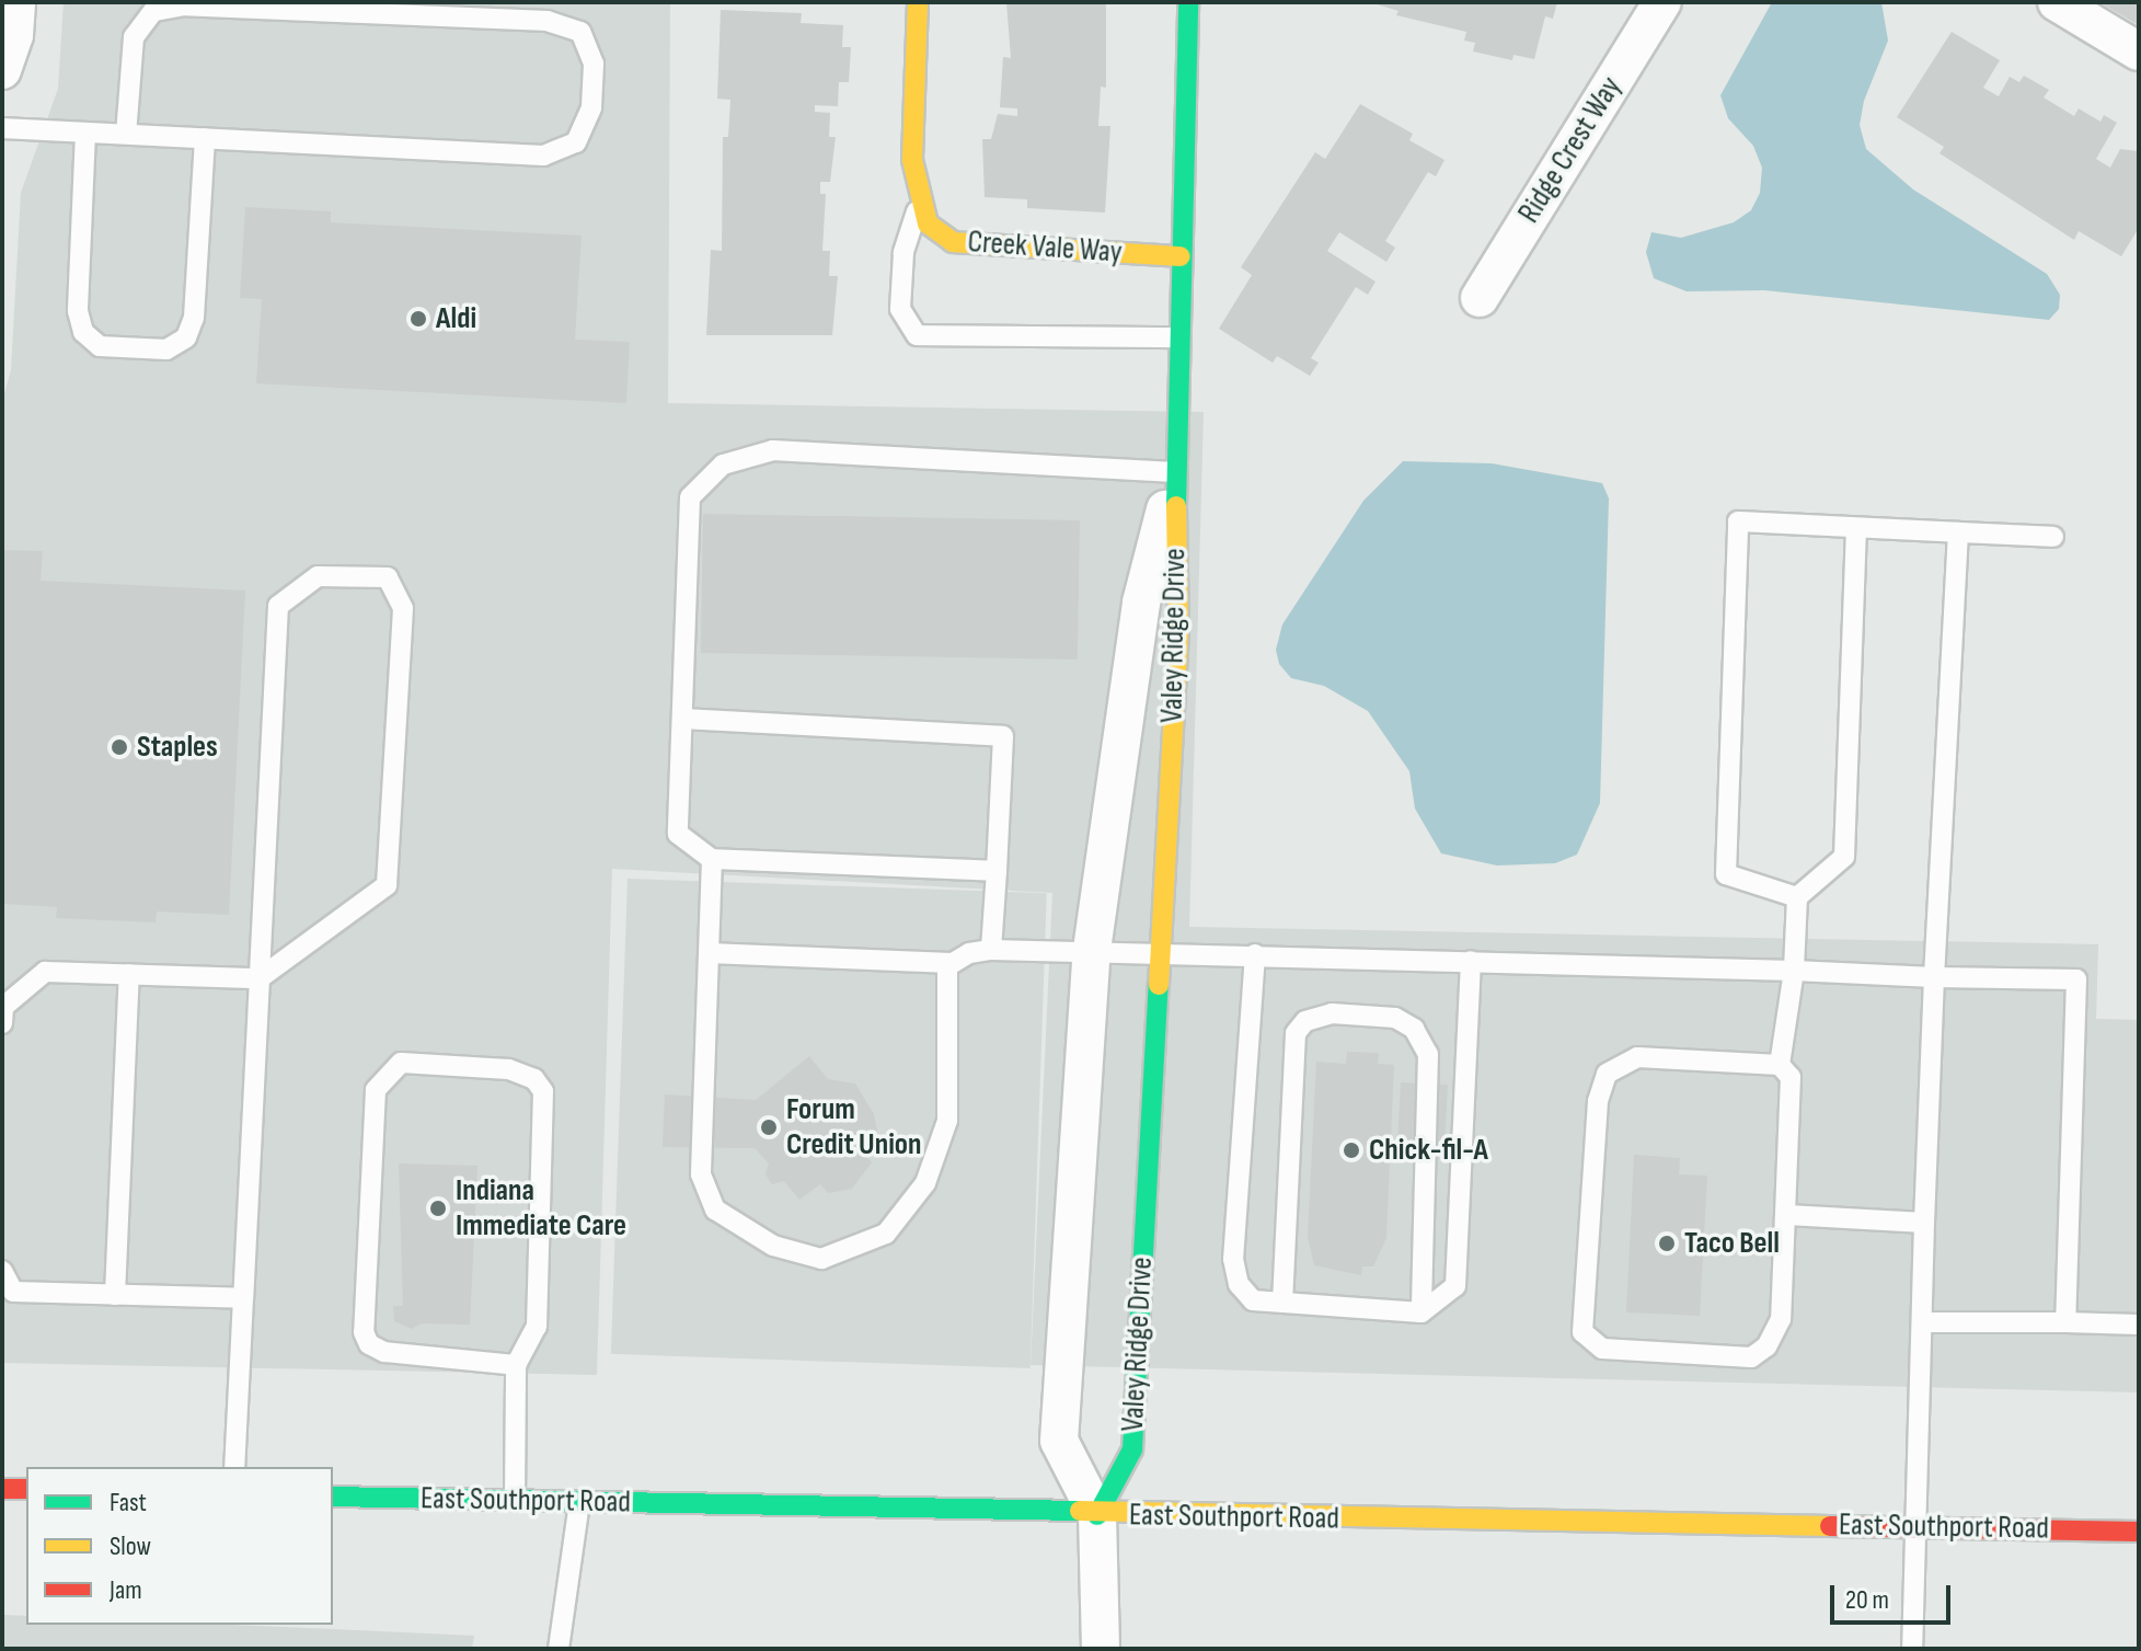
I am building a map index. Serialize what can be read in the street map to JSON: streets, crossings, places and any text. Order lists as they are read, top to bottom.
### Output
{
  "streets": {
    "street": [
      "Ridge Crest Way",
      "Creek Vale Way",
      "Valey Ridge Drive",
      "East Southport Road"
    ]
  },
  "crossings": [
    ["Creek Vale Way", "Valey Ridge Drive"],
    ["Valey Ridge Drive", "East Southport Road"]
  ],
  "places": [
    "Aldi",
    "Staples",
    "Forum Credit Union",
    "Chick-fil-A",
    "Indiana Immediate Care",
    "Taco Bell"
  ],
  "legend": ["Fast", "Slow", "Jam"],
  "scale_bar": "20 m"
}
